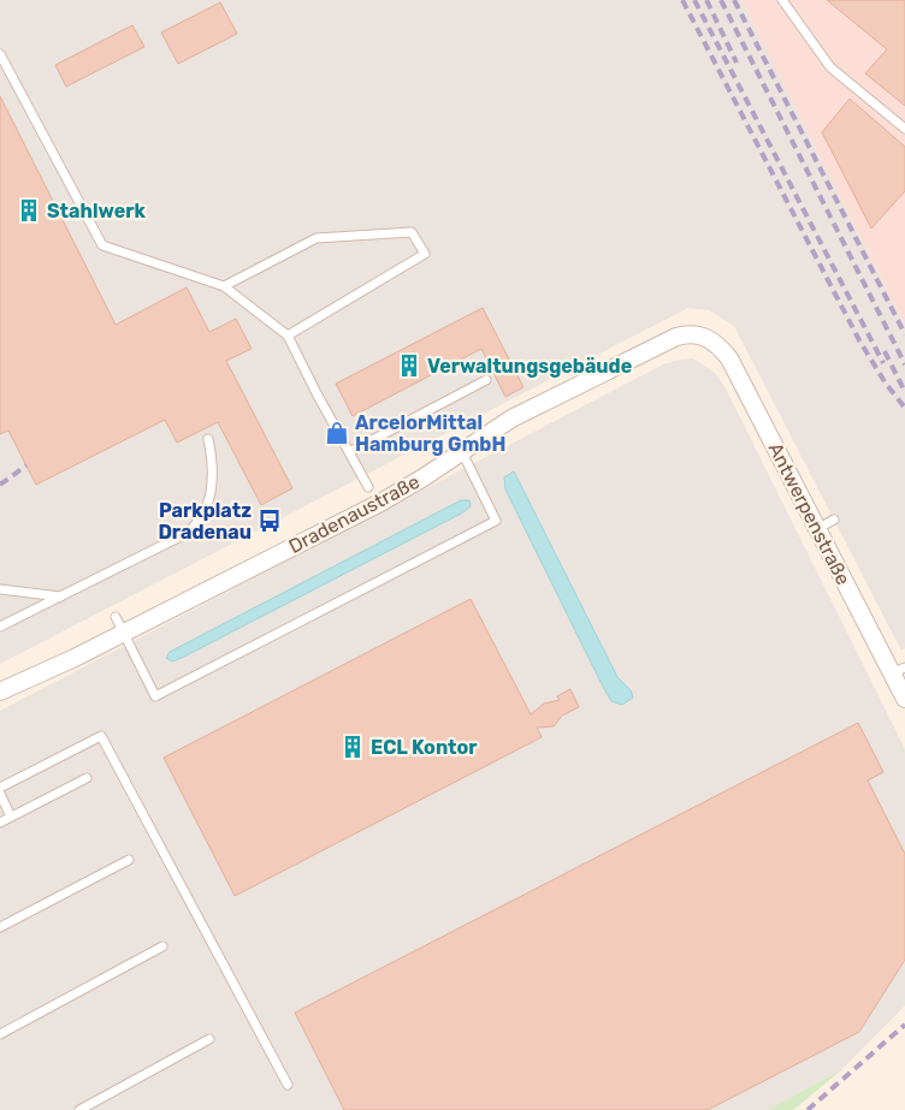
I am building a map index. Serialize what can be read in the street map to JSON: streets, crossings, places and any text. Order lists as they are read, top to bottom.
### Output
{
  "streets": {
    "street": ["Dradenaustraße", "Antwerpenstraße"]
  },
  "crossings": [
    ["Dradenaustraße", "Antwerpenstraße"]
  ],
  "places": {
    "building": ["Stahlwerk", "Verwaltungsgebäude", "ECL Kontor"],
    "shop": ["ArcelorMittal Hamburg GmbH"],
    "bus stop": ["Parkplatz Dradenau"]
  }
}
